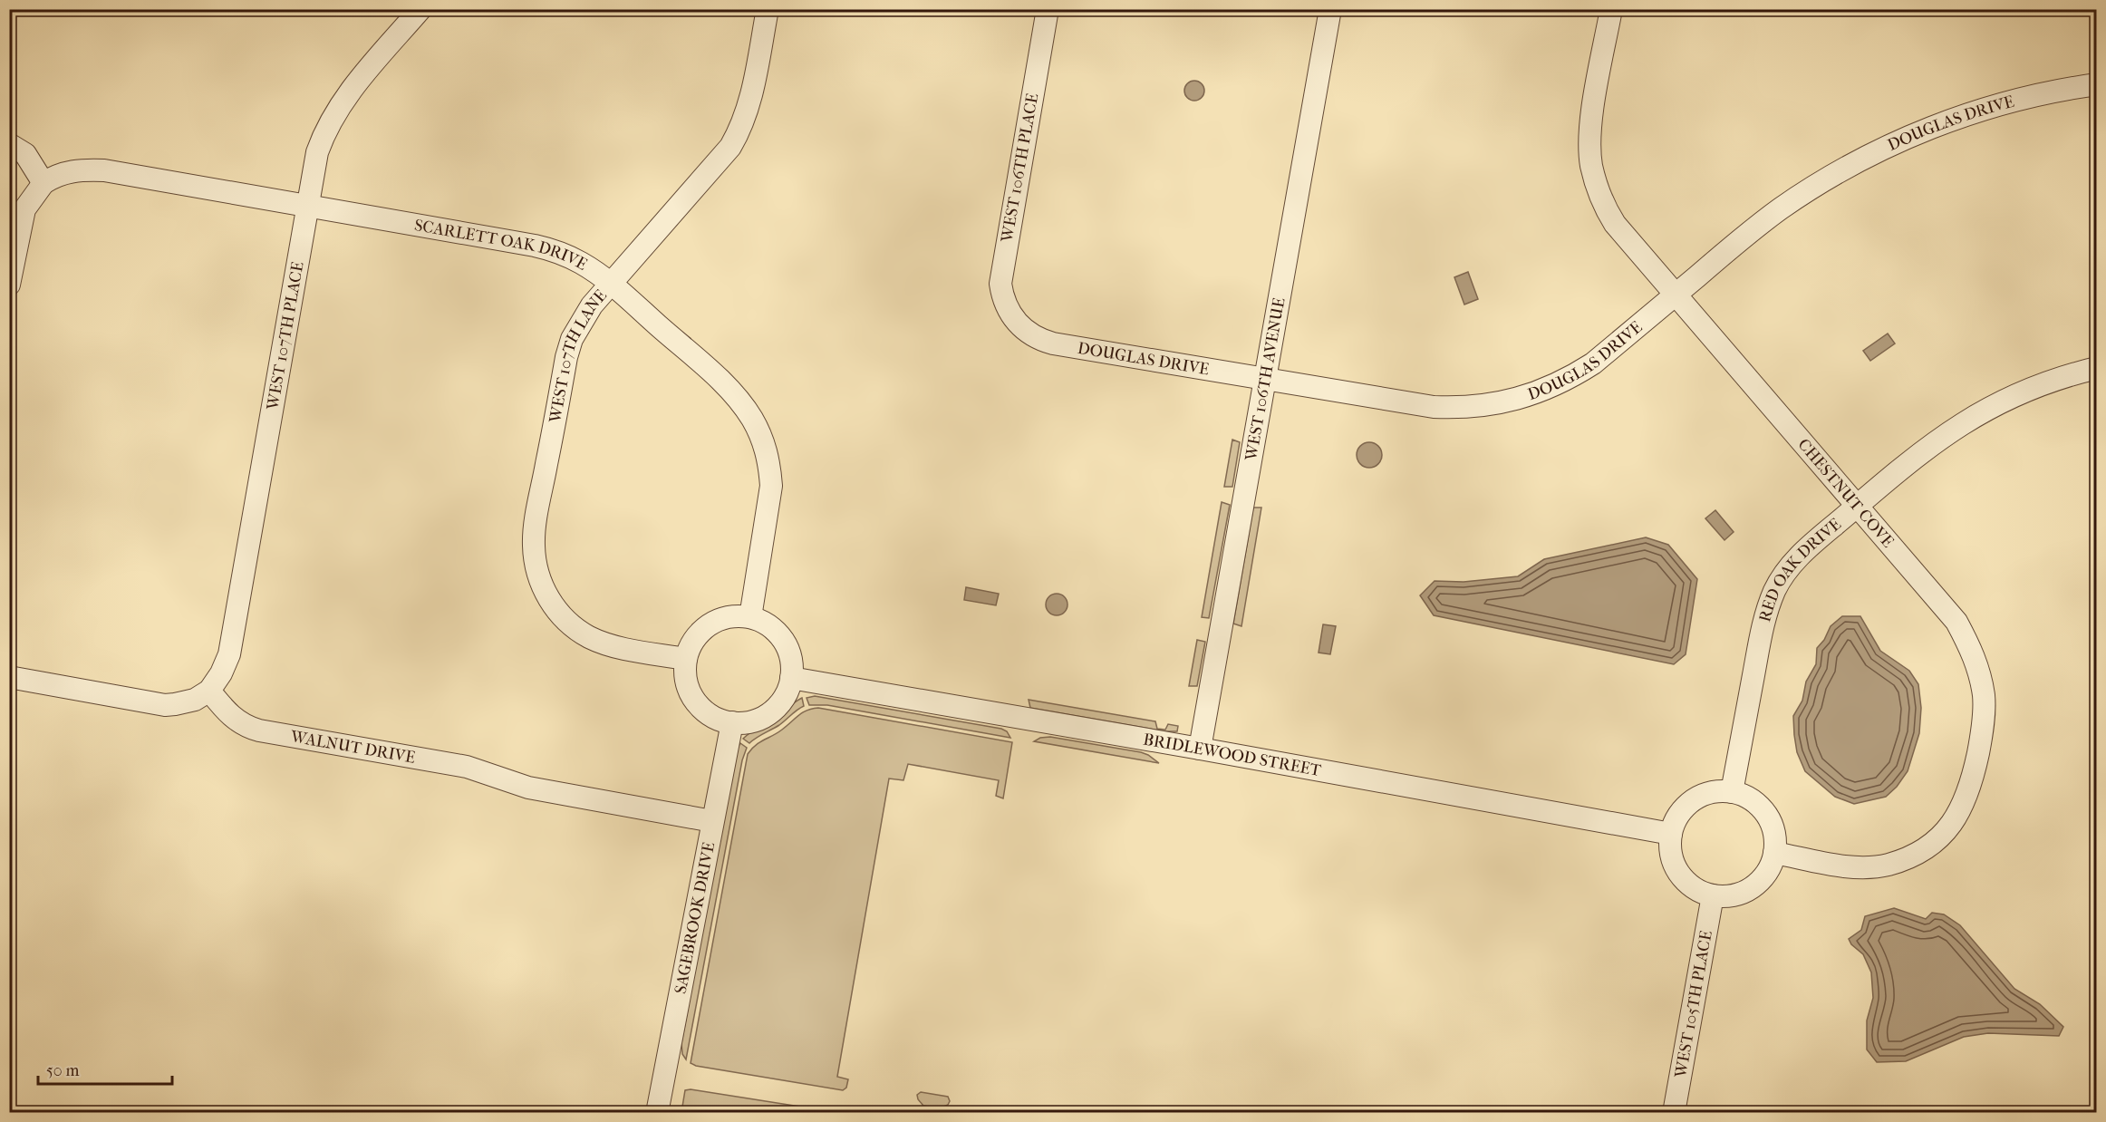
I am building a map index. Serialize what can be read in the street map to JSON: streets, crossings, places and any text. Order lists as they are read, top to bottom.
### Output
{
  "streets": {
    "street": [
      "DOUGLAS DRIVE",
      "WEST 106TH PLACE",
      "SCARLETT OAK DRIVE",
      "WEST 107TH PLACE",
      "WEST 107TH LANE",
      "WEST 106TH AVENUE",
      "CHESTNUT COVE",
      "RED OAK DRIVE",
      "WALNUT DRIVE",
      "BRIDLEWOOD STREET",
      "SAGEBROOK DRIVE",
      "WEST 105TH PLACE"
    ]
  },
  "crossings": [
    ["DOUGLAS DRIVE", "WEST 106TH PLACE"],
    ["DOUGLAS DRIVE", "WEST 106TH AVENUE"],
    ["DOUGLAS DRIVE", "CHESTNUT COVE"],
    ["SCARLETT OAK DRIVE", "WEST 107TH PLACE"],
    ["SCARLETT OAK DRIVE", "WEST 107TH LANE"],
    ["SCARLETT OAK DRIVE", "BRIDLEWOOD STREET"],
    ["SCARLETT OAK DRIVE", "SAGEBROOK DRIVE"],
    ["WEST 107TH PLACE", "WALNUT DRIVE"],
    ["WEST 107TH LANE", "BRIDLEWOOD STREET"],
    ["WEST 107TH LANE", "SAGEBROOK DRIVE"],
    ["WEST 106TH AVENUE", "BRIDLEWOOD STREET"],
    ["CHESTNUT COVE", "RED OAK DRIVE"],
    ["CHESTNUT COVE", "BRIDLEWOOD STREET"],
    ["CHESTNUT COVE", "WEST 105TH PLACE"],
    ["RED OAK DRIVE", "BRIDLEWOOD STREET"],
    ["RED OAK DRIVE", "WEST 105TH PLACE"],
    ["WALNUT DRIVE", "SAGEBROOK DRIVE"],
    ["BRIDLEWOOD STREET", "SAGEBROOK DRIVE"],
    ["BRIDLEWOOD STREET", "WEST 105TH PLACE"]
  ],
  "scale_bar": "50 m"
}
